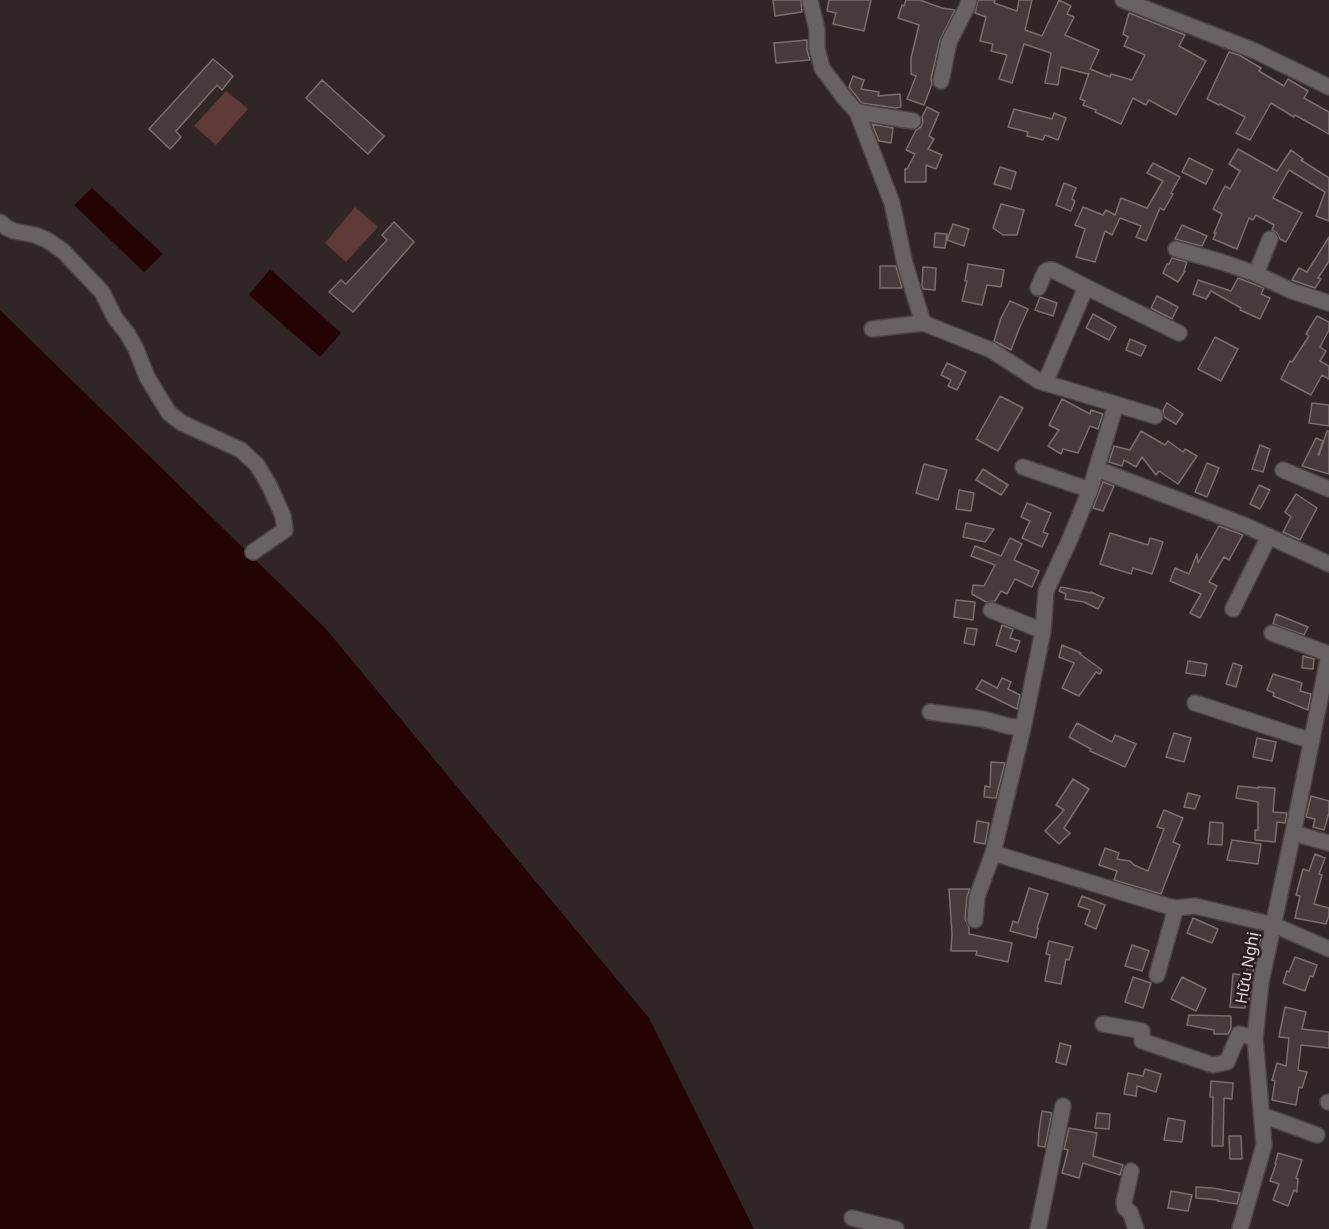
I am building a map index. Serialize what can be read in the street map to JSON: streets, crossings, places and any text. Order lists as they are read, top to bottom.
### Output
{
  "streets": {
    "street": ["Hữu Nghị"]
  }
}
